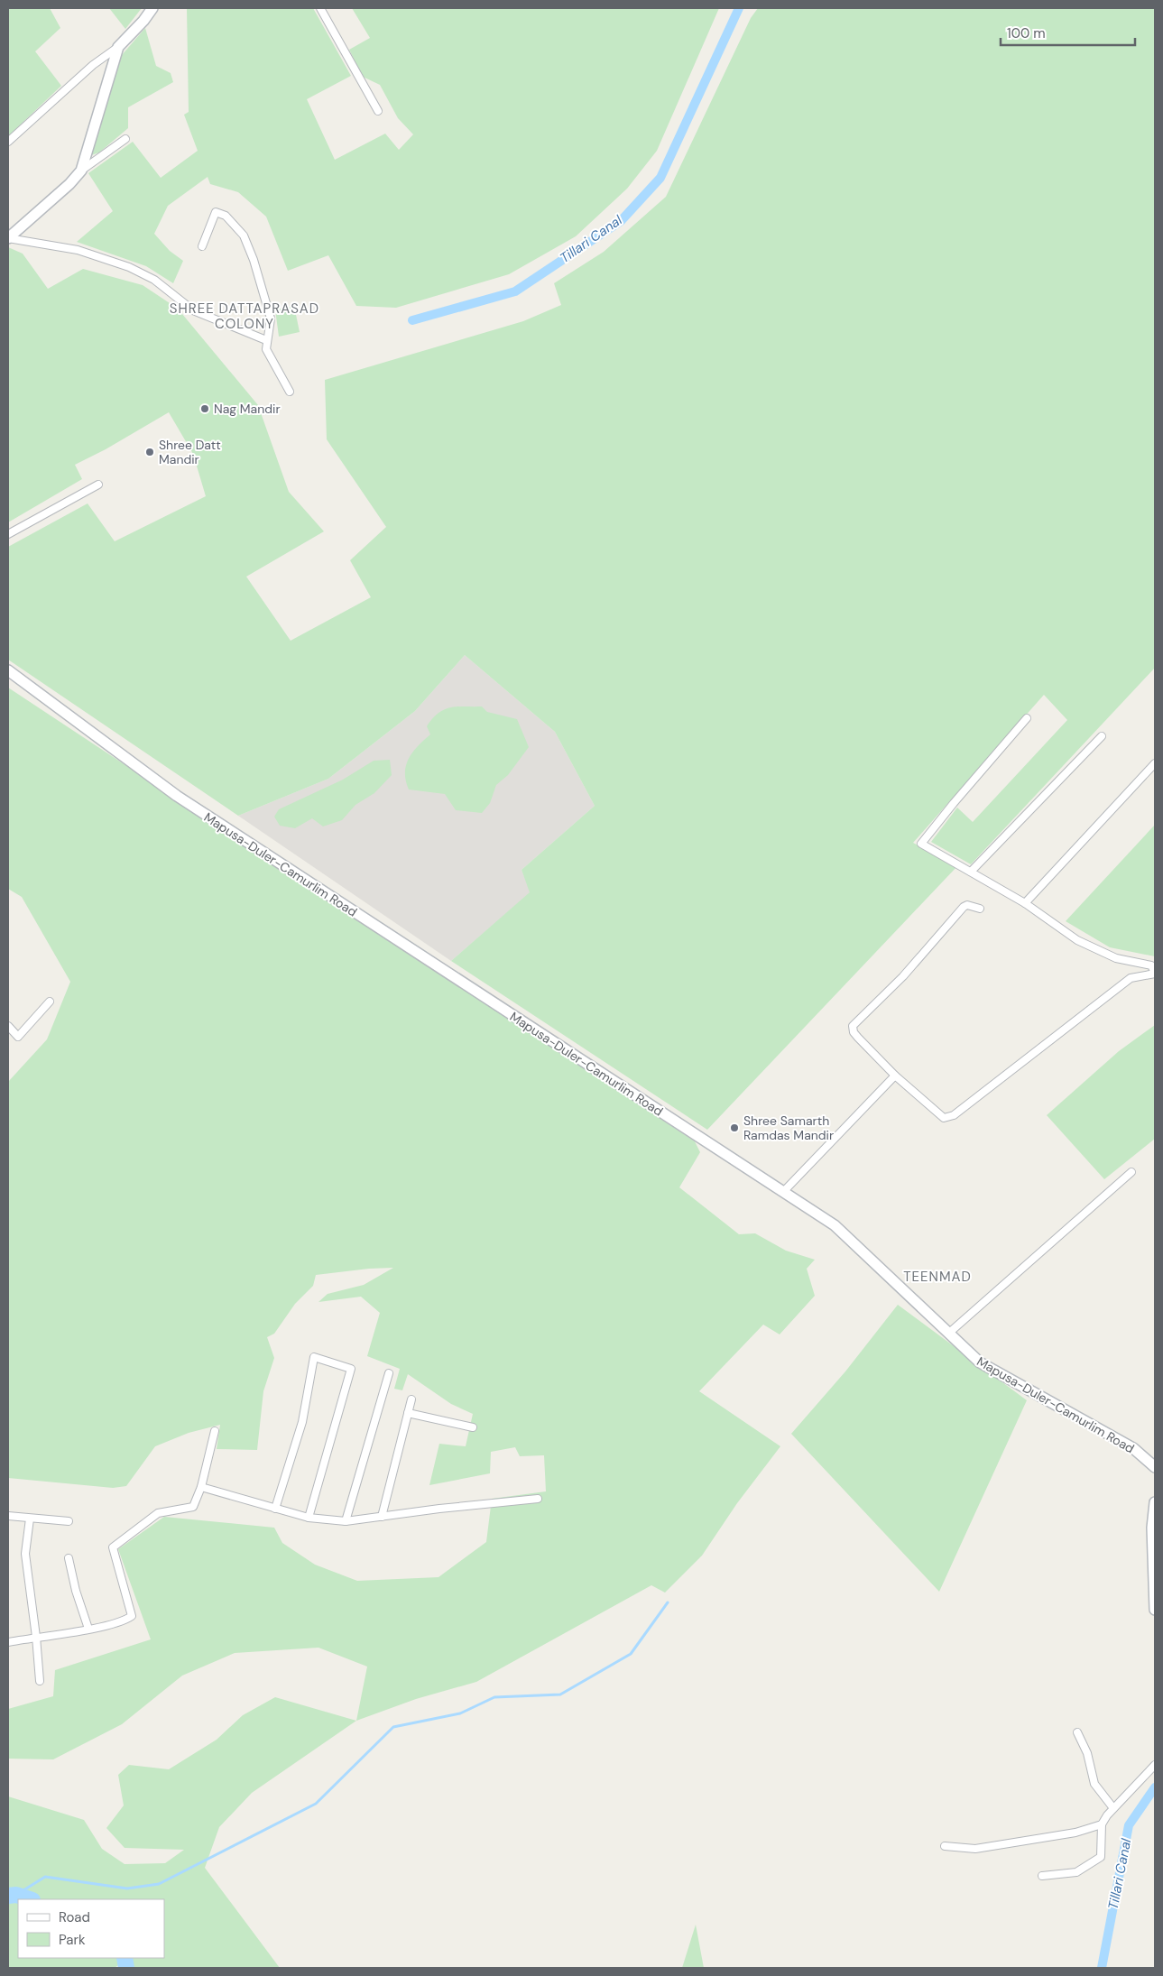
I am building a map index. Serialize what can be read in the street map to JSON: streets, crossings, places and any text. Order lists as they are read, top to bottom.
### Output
{
  "streets": {
    "street": ["Mapusa-Duler-Camurlim Road"]
  },
  "districts": ["SHREE DATTAPRASAD COLONY", "TEENMAD"],
  "water": ["Tillari Canal"],
  "places": ["Nag Mandir", "Shree Datt Mandir", "Shree Samarth Ramdas Mandir"],
  "legend": ["Road", "Park"],
  "scale_bar": "100 m"
}
